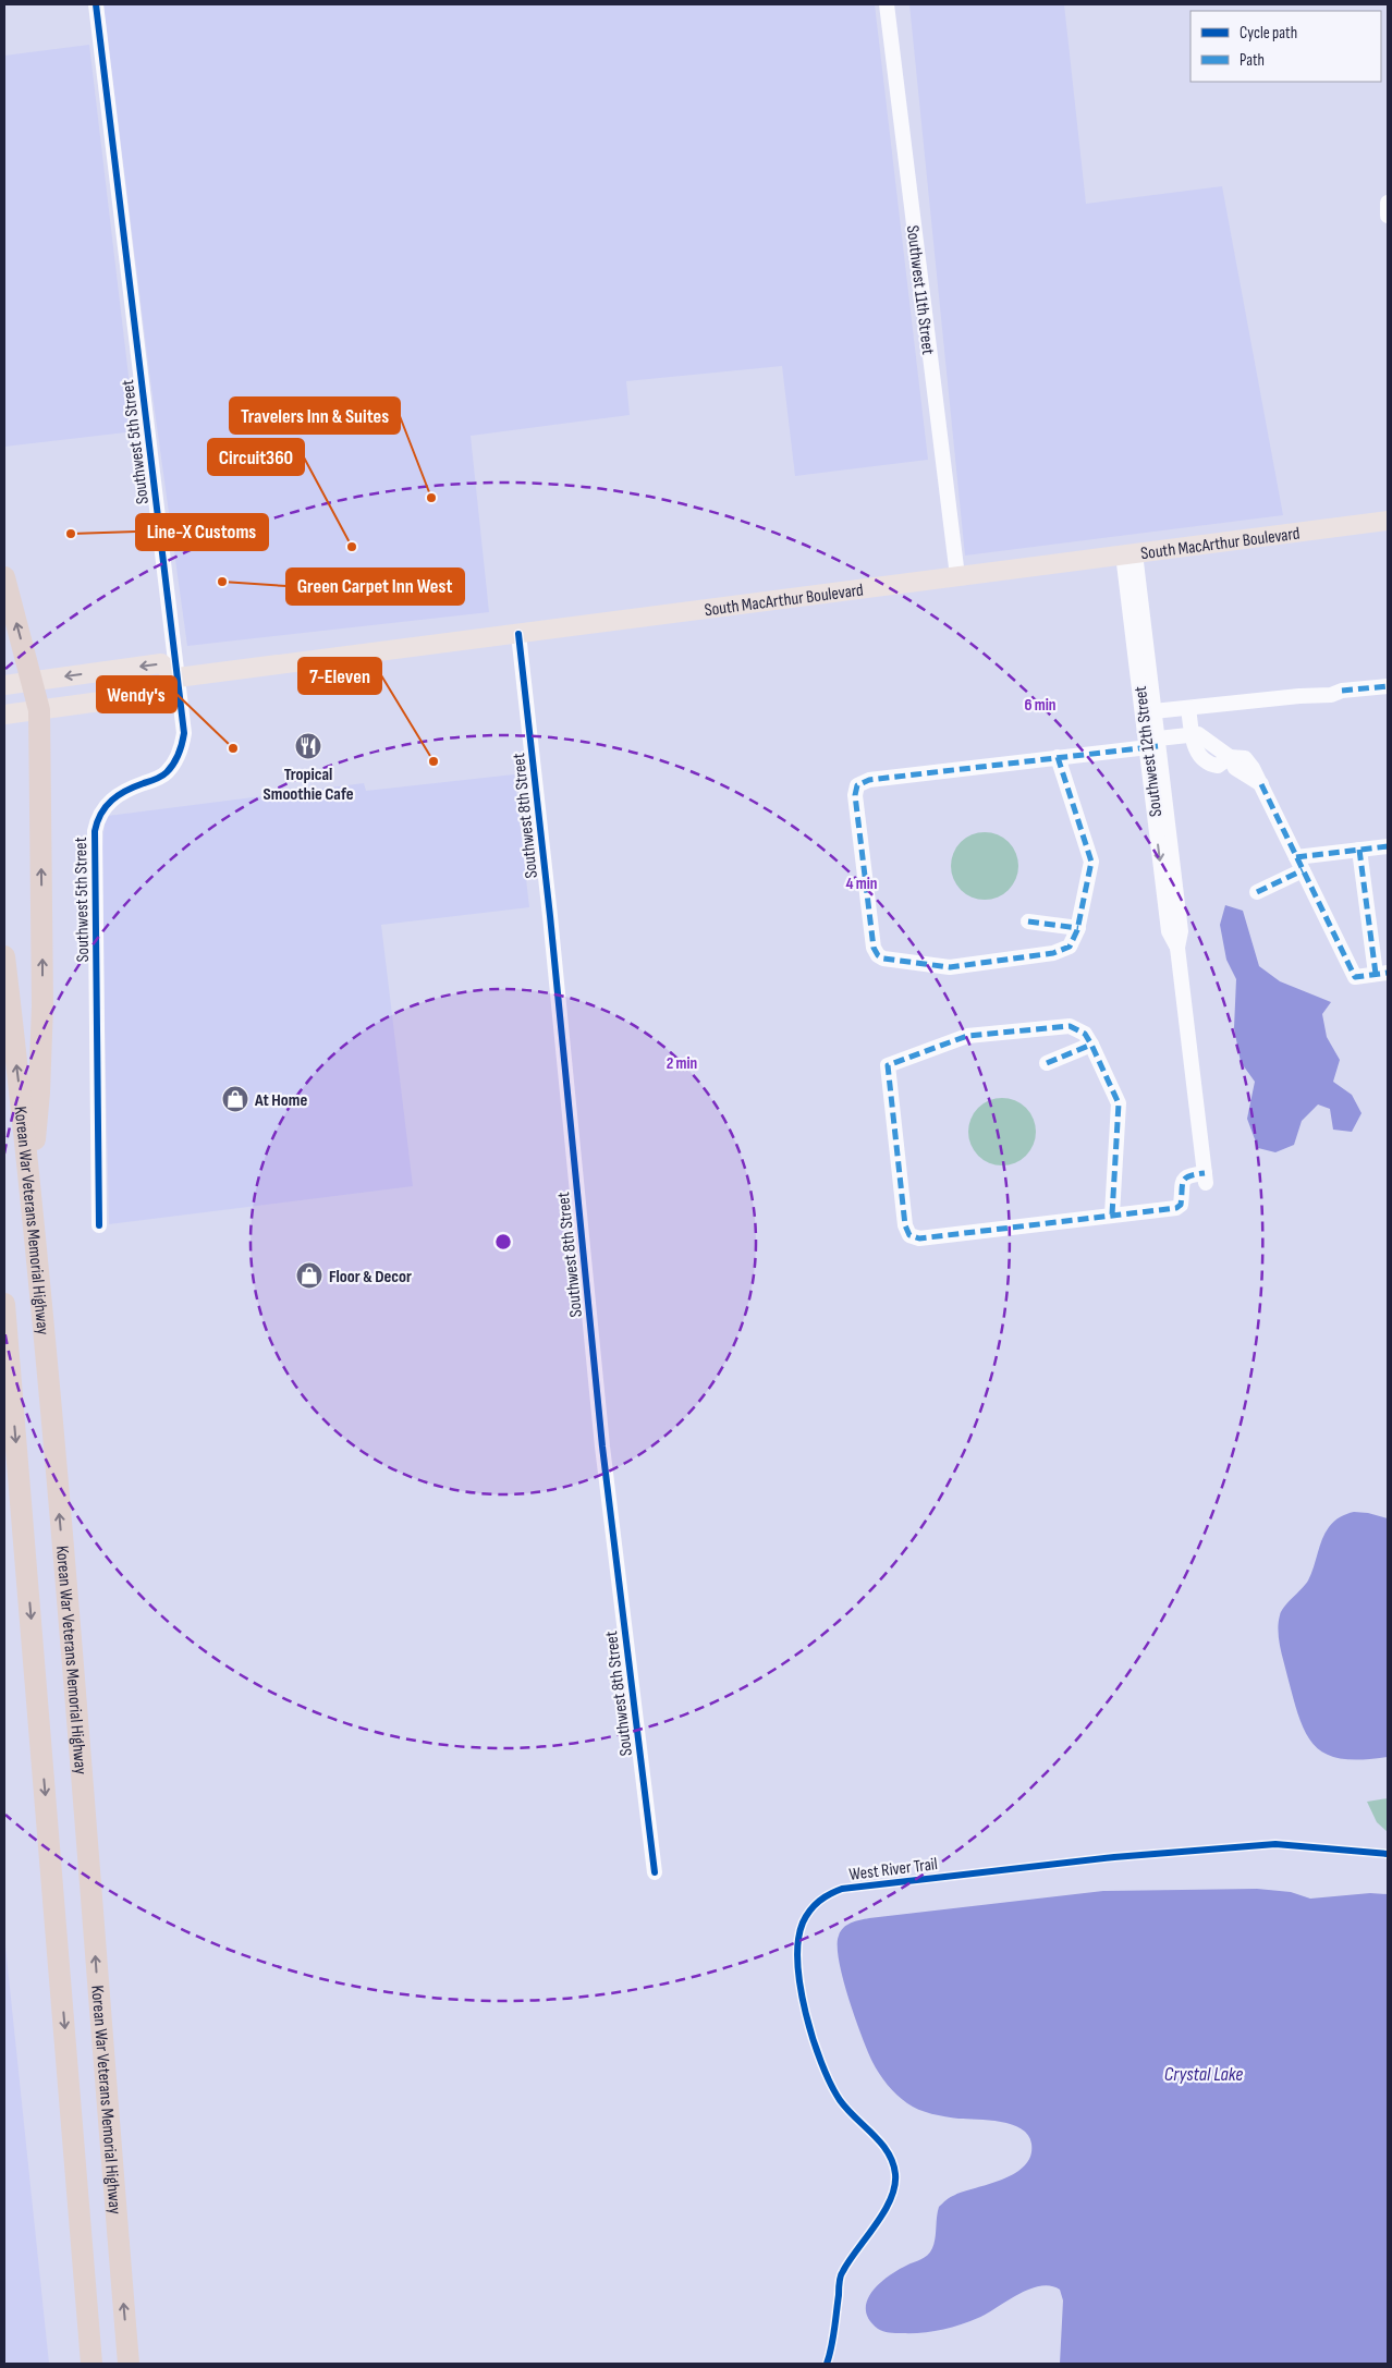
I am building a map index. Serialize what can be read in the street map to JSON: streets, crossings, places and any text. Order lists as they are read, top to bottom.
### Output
{
  "streets": {
    "highway": ["Korean War Veterans Memorial Highway"],
    "main road": ["South MacArthur Boulevard"],
    "street": [
      "Southwest 11th Street",
      "Southwest 5th Street",
      "Southwest 12th Street",
      "Southwest 8th Street"
    ],
    "cycle path": ["West River Trail"]
  },
  "crossings": [
    ["Southwest 11th Street", "South MacArthur Boulevard"],
    ["Southwest 5th Street", "South MacArthur Boulevard"],
    ["South MacArthur Boulevard", "Southwest 12th Street"],
    ["South MacArthur Boulevard", "Southwest 8th Street"]
  ],
  "water": ["Crystal Lake"],
  "places": {
    "other": [
      "Travelers Inn & Suites",
      "Line-X Customs",
      "Circuit360",
      "Green Carpet Inn West",
      "Wendy's",
      "7-Eleven"
    ],
    "restaurant": ["Tropical Smoothie Cafe"],
    "shop": ["At Home", "Floor & Decor"]
  },
  "legend": ["Cycle path", "Path"],
  "rings": ["6 min", "4 min", "2 min"]
}
